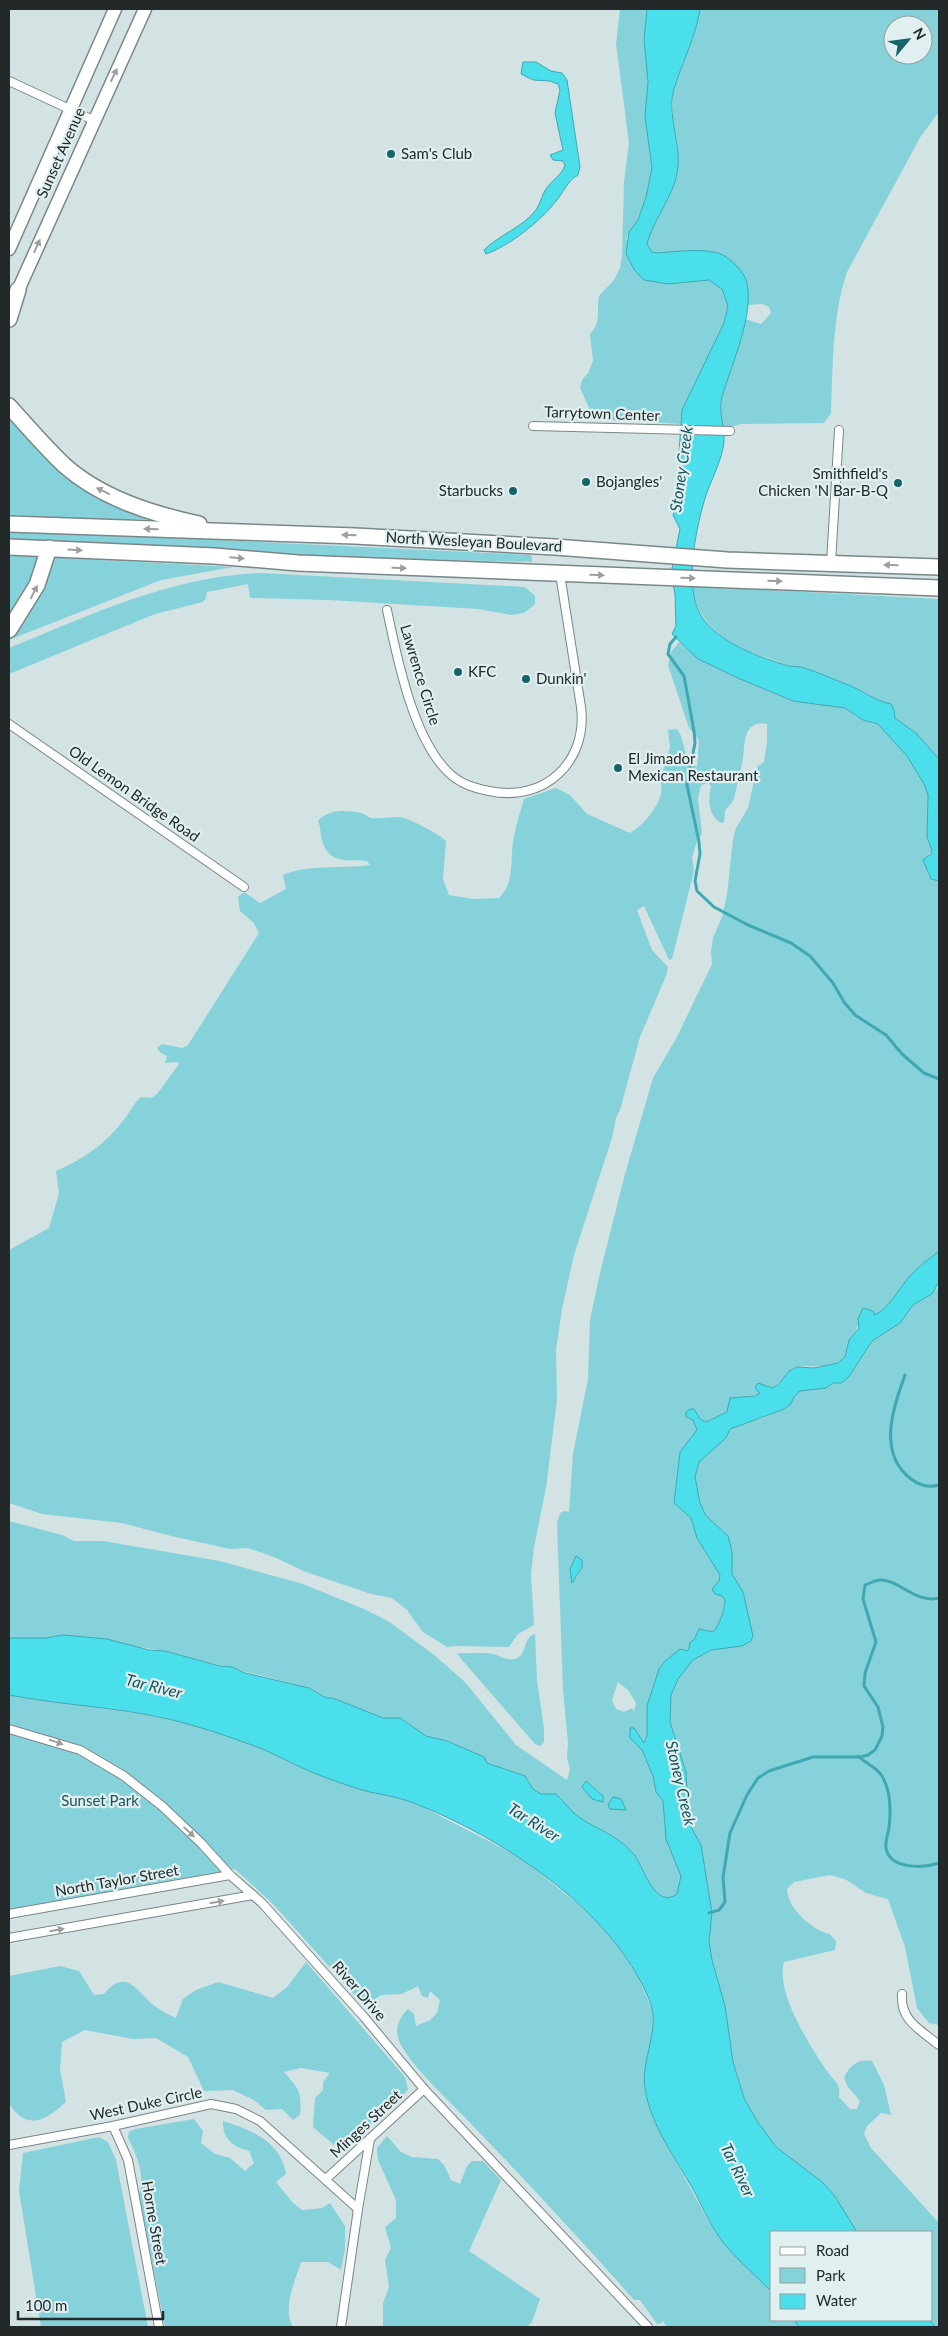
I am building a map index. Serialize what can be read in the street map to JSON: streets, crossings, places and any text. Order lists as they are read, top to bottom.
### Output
{
  "streets": {
    "highway": ["North Wesleyan Boulevard"],
    "main road": ["Sunset Avenue"],
    "street": [
      "Tarrytown Center",
      "Lawrence Circle",
      "Old Lemon Bridge Road",
      "North Taylor Street",
      "River Drive",
      "West Duke Circle",
      "Minges Street",
      "Horne Street"
    ]
  },
  "crossings": [
    ["North Wesleyan Boulevard", "Lawrence Circle"],
    ["North Taylor Street", "River Drive"],
    ["River Drive", "Minges Street"],
    ["West Duke Circle", "Minges Street"],
    ["West Duke Circle", "Horne Street"]
  ],
  "water": ["Stoney Creek", "Tar River"],
  "parks": ["Sunset Park"],
  "places": [
    "Sam's Club",
    "Bojangles'",
    "Smithfield's Chicken 'N Bar-B-Q",
    "Starbucks",
    "KFC",
    "Dunkin'",
    "El Jimador Mexican Restaurant"
  ],
  "legend": ["Road", "Park", "Water"],
  "scale_bar": "100 m",
  "north": "top right"
}
